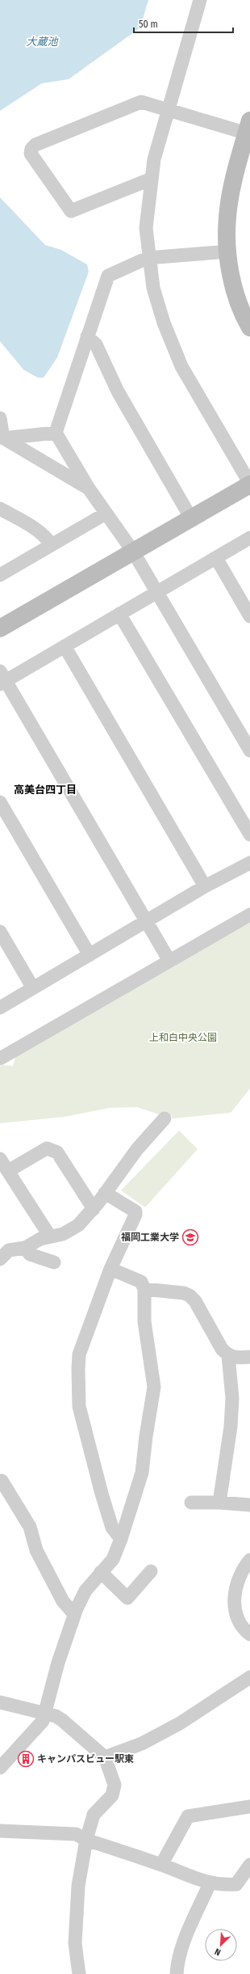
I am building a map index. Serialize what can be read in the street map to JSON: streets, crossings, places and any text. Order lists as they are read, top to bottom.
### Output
{
  "districts": ["高美台四丁目"],
  "water": ["大蔵池"],
  "parks": ["上和白中央公園"],
  "places": {
    "school or university": ["福岡工業大学"],
    "building": ["キャンパスビュー駅東"]
  },
  "scale_bar": "50 m",
  "north": "bottom left"
}
